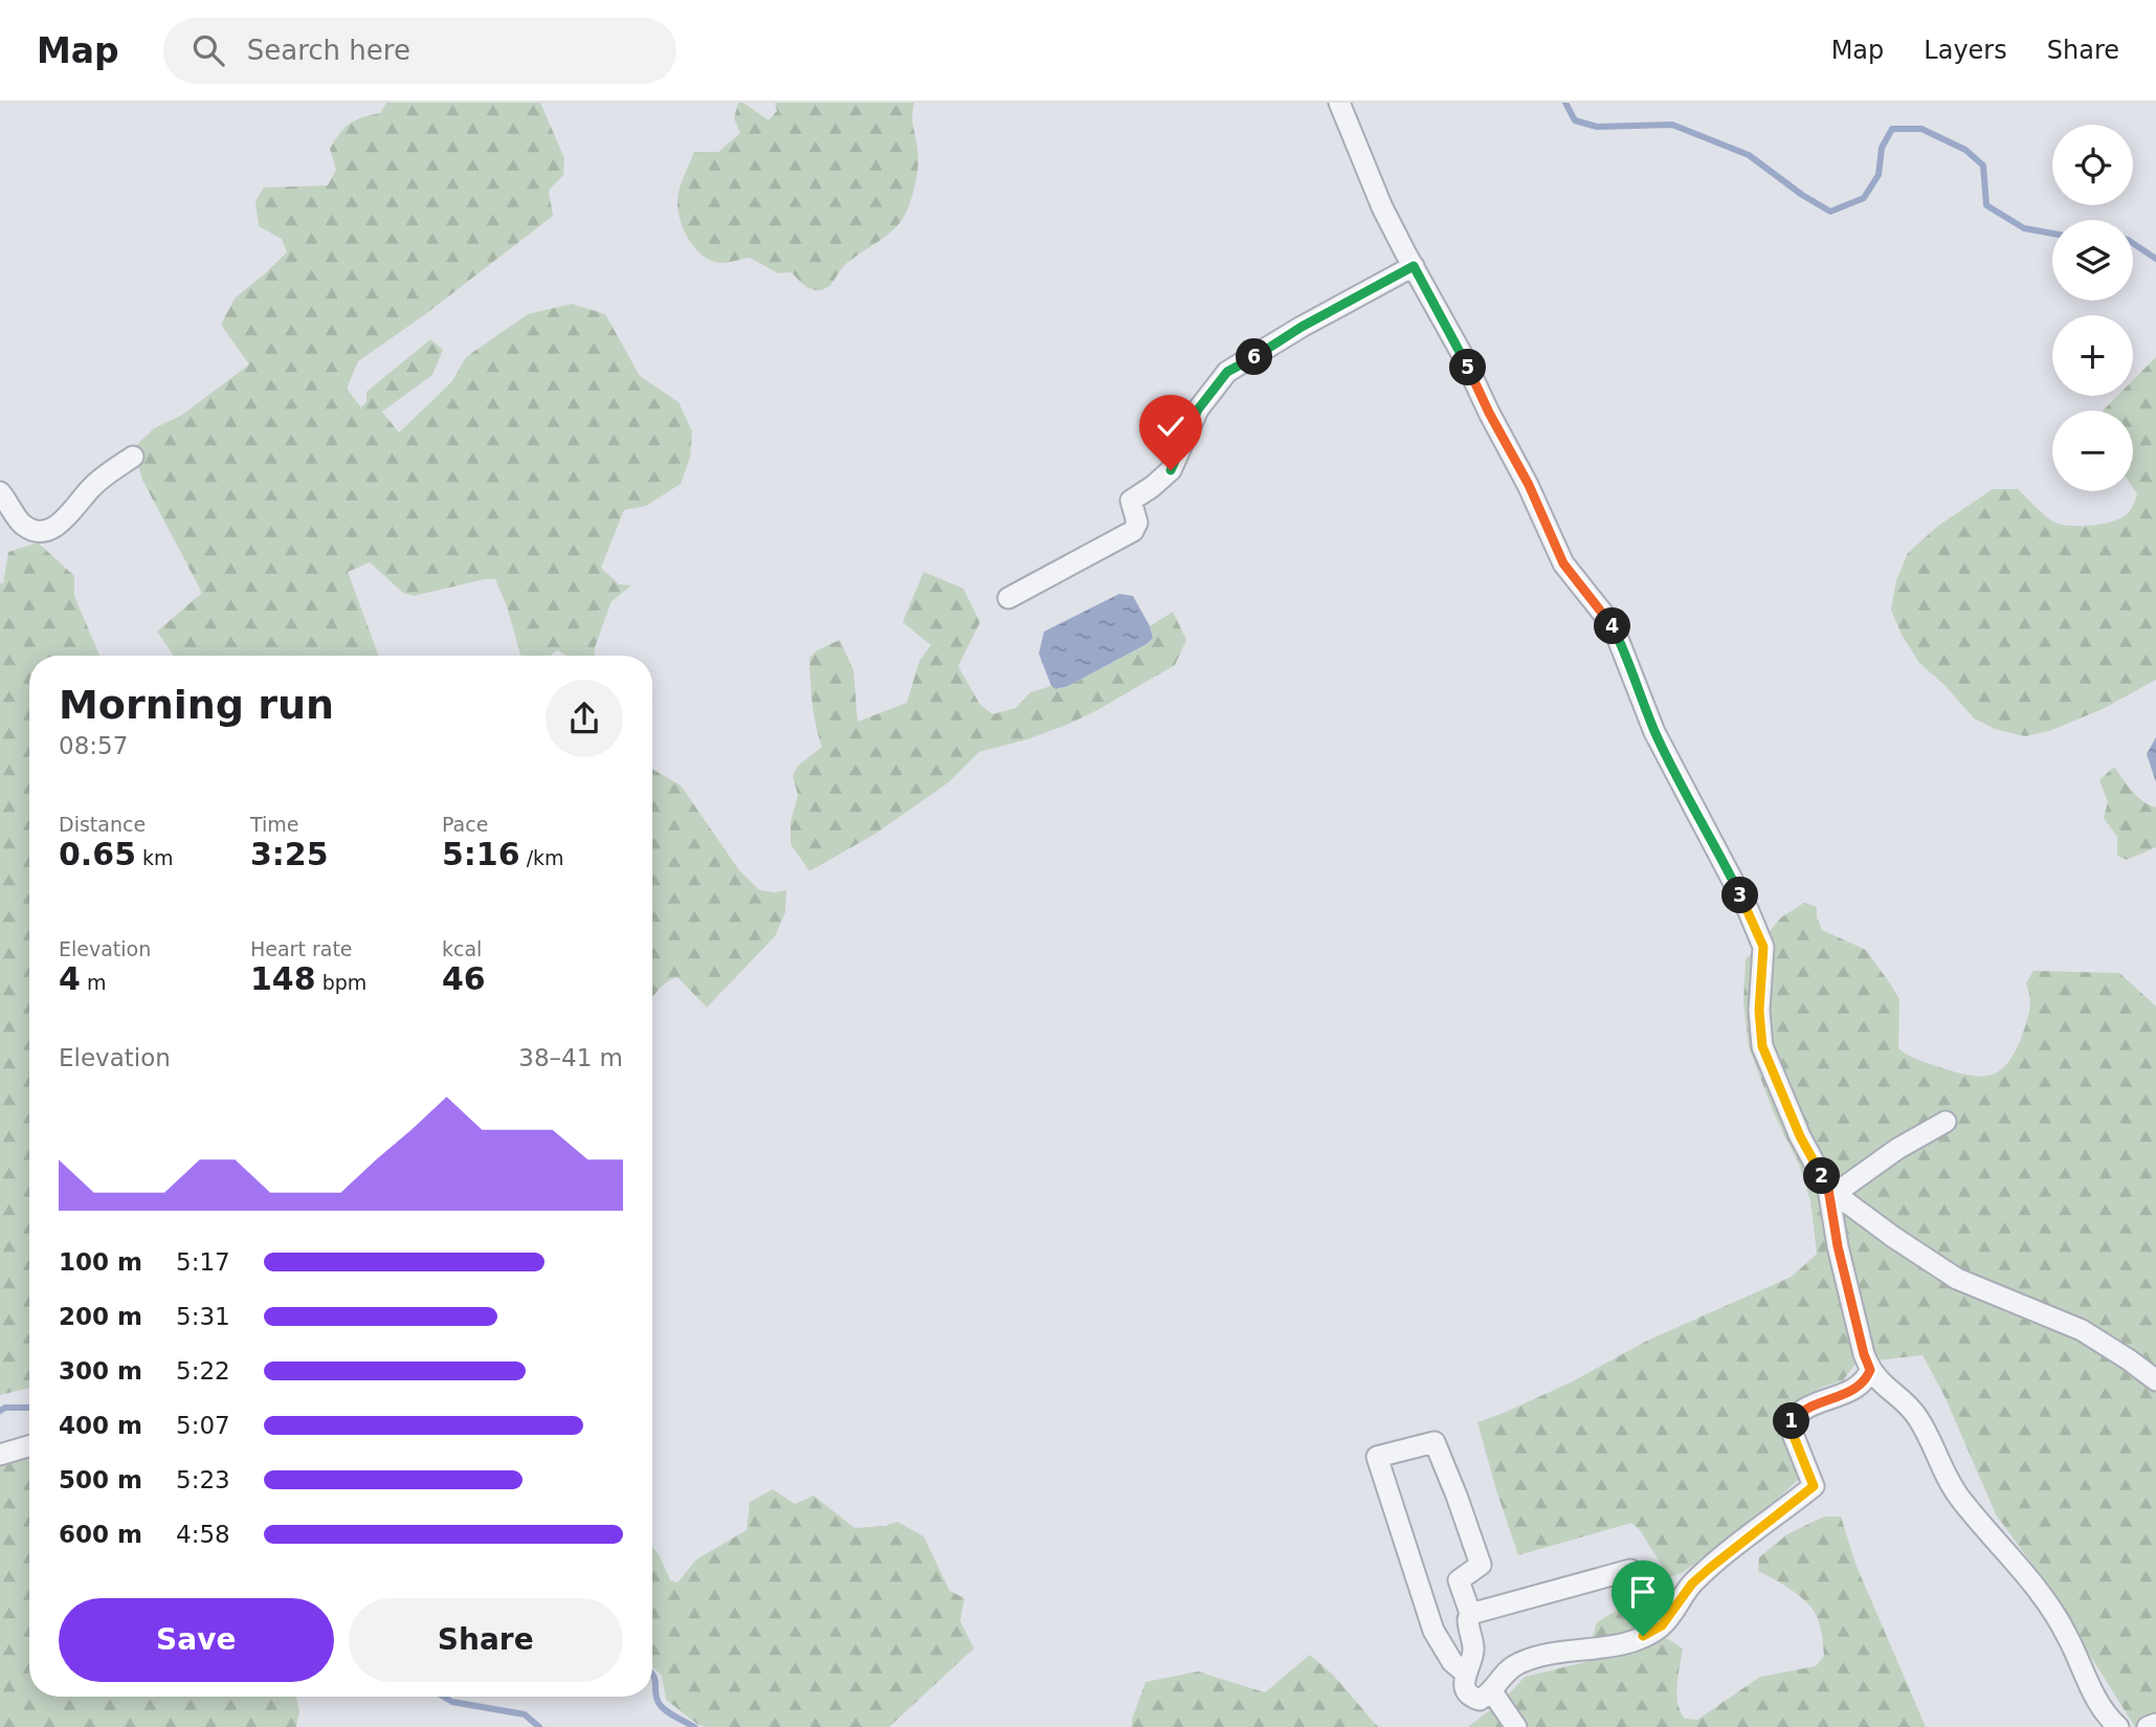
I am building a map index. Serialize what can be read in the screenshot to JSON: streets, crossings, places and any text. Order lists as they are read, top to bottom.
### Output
{
  "page": {
    "header": "Map",
    "search": "Search here",
    "nav": ["Map", "Layers", "Share"],
    "map_buttons": ["+", "−"],
    "pins": [
      "6",
      "5",
      "4",
      "3",
      "2",
      "1"
    ],
    "heading": ["Morning run", "08:57"],
    "stats": [
      ["Distance", "0.65 km"],
      ["Time", "3:25"],
      ["Pace", "5:16 /km"],
      ["Elevation", "4 m"],
      ["Heart rate", "148 bpm"],
      ["kcal", "46"]
    ],
    "chart": ["Elevation", "38–41 m"],
    "list": [
      {
        "name": "100 m",
        "note": "5:17"
      },
      {
        "name": "200 m",
        "note": "5:31"
      },
      {
        "name": "300 m",
        "note": "5:22"
      },
      {
        "name": "400 m",
        "note": "5:07"
      },
      {
        "name": "500 m",
        "note": "5:23"
      },
      {
        "name": "600 m",
        "note": "4:58"
      }
    ],
    "buttons": ["Save", "Share"]
  }
}
